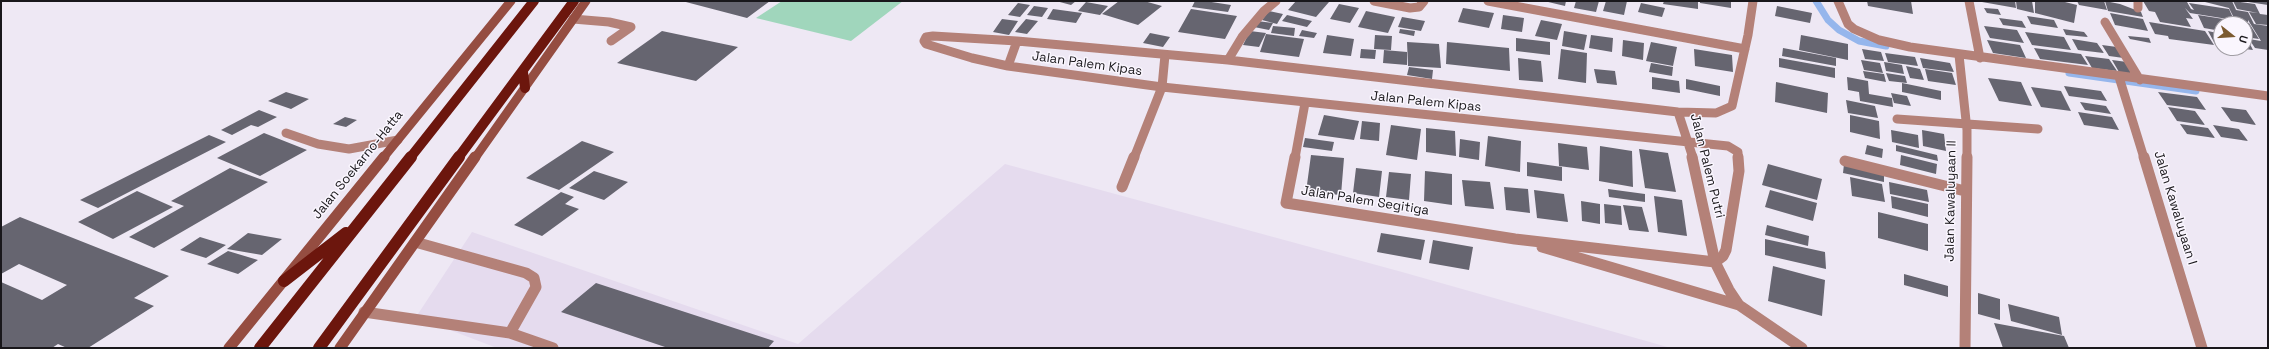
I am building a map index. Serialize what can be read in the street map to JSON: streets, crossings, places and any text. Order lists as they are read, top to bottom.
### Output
{
  "streets": {
    "main road": ["Jalan Soekarno-Hatta"],
    "street": [
      "Jalan Palem Kipas",
      "Jalan Palem Putri",
      "Jalan Palem Segitiga",
      "Jalan Kawaluyaan II",
      "Jalan Kawaluyaan I"
    ]
  },
  "crossings": [
    ["Jalan Palem Kipas", "Jalan Palem Putri"],
    ["Jalan Palem Kipas", "Jalan Palem Segitiga"],
    ["Jalan Palem Putri", "Jalan Palem Segitiga"]
  ],
  "north": "right"
}
